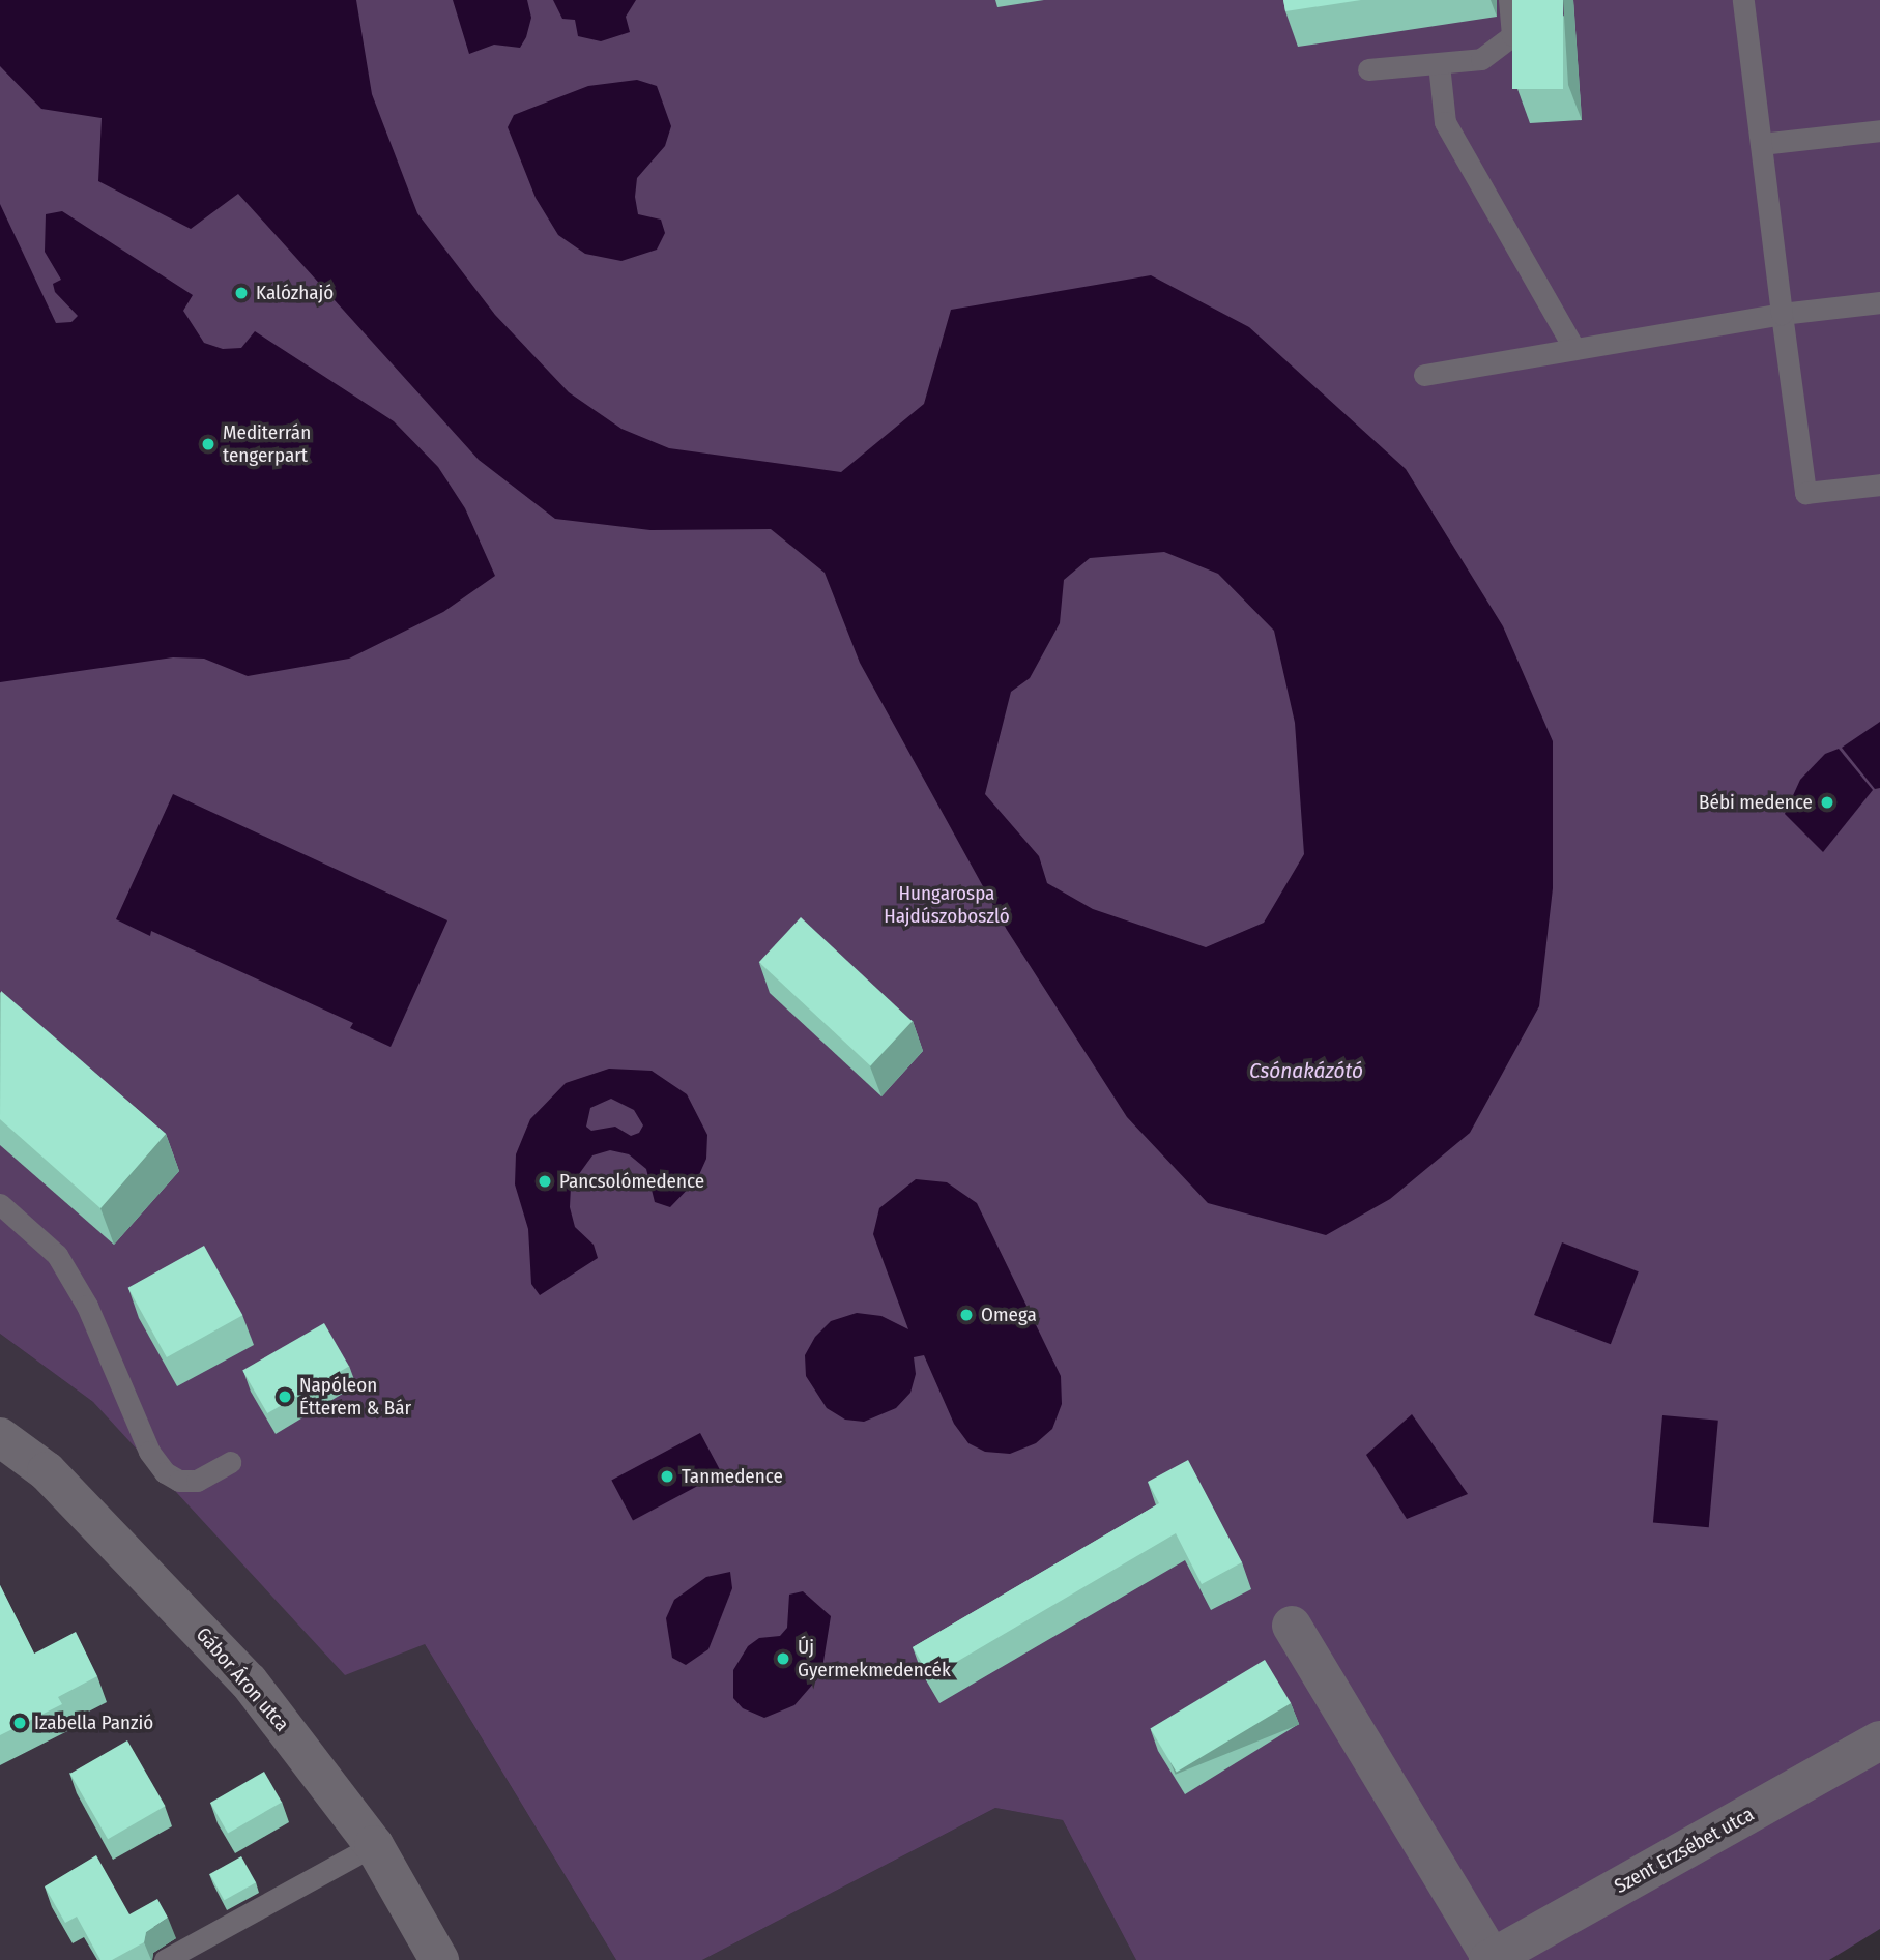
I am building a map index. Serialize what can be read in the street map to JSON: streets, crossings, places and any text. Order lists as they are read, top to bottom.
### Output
{
  "streets": {
    "street": ["Gábor Áron utca", "Szent Erzsébet utca"]
  },
  "water": ["Csónakázótó"],
  "parks": ["Hungarospa Hajdúszoboszló"],
  "places": [
    "Kalózhajó",
    "Mediterrán tengerpart",
    "Bébi medence",
    "Pancsolómedence",
    "Omega",
    "Napóleon Étterem & Bár",
    "Tanmedence",
    "Új Gyermekmedencék",
    "Izabella Panzió"
  ]
}
